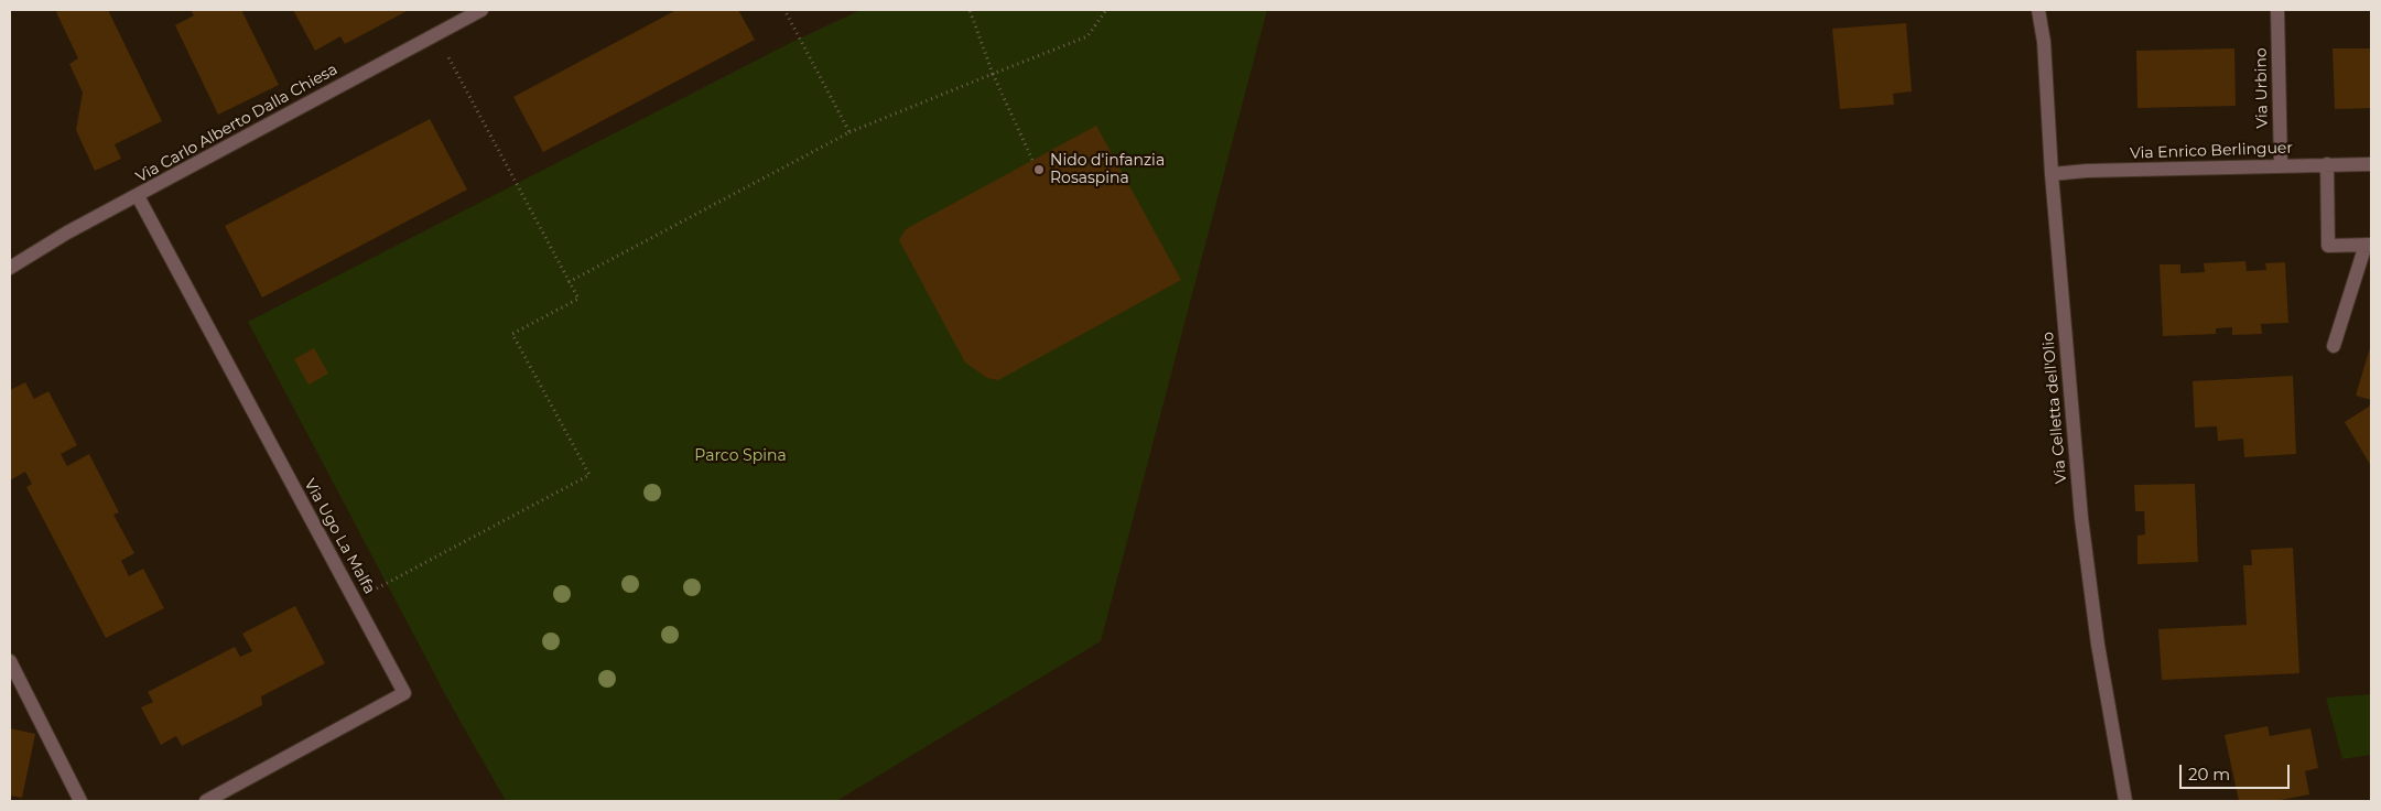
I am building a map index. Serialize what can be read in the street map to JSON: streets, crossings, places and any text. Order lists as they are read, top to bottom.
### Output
{
  "streets": {
    "street": [
      "Via Urbino",
      "Via Carlo Alberto Dalla Chiesa",
      "Via Enrico Berlinguer",
      "Via Celletta dell'Olio",
      "Via Ugo La Malfa"
    ]
  },
  "crossings": [
    ["Via Urbino", "Via Enrico Berlinguer"],
    ["Via Carlo Alberto Dalla Chiesa", "Via Ugo La Malfa"],
    ["Via Enrico Berlinguer", "Via Celletta dell'Olio"]
  ],
  "parks": ["Parco Spina"],
  "places": ["Nido d'infanzia Rosaspina"],
  "scale_bar": "20 m"
}
